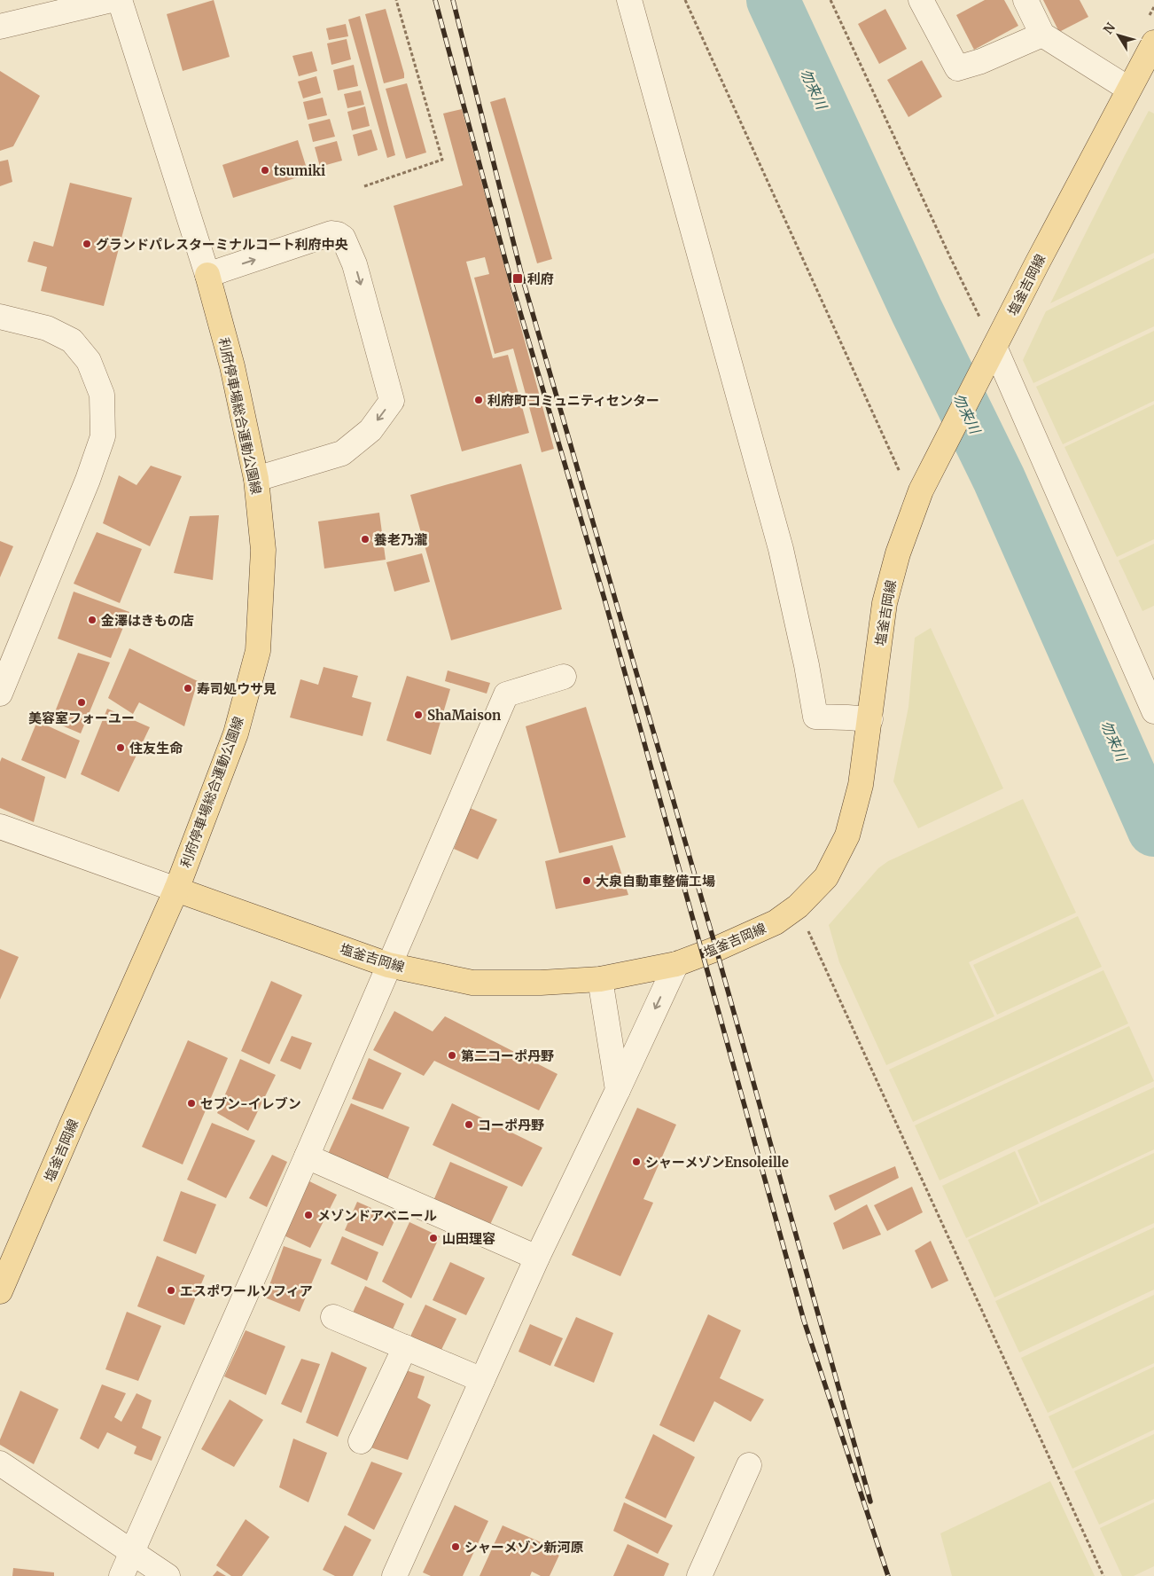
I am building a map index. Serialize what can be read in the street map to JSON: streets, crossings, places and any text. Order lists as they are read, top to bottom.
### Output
{
  "streets": {
    "main road": ["塩釜吉岡線", "利府停車場総合運動公園線"]
  },
  "crossings": [
    ["塩釜吉岡線", "利府停車場総合運動公園線"]
  ],
  "water": ["勿来川"],
  "places": {
    "other": [
      "tsumiki",
      "グランドパレスターミナルコート利府中央",
      "利府町コミュニティセンター",
      "養老乃瀧",
      "金澤はきもの店",
      "寿司処ウサ見",
      "美容室フォーユー",
      "ShaMaison",
      "住友生命",
      "大泉自動車整備工場",
      "第二コーポ丹野",
      "セブン-イレブン",
      "コーポ丹野",
      "シャーメゾンEnsoleille",
      "メゾンドアベニール",
      "山田理容",
      "エスポワールソフィア",
      "シャーメゾン新河原"
    ],
    "transit": ["利府"]
  },
  "north": "top left"
}
